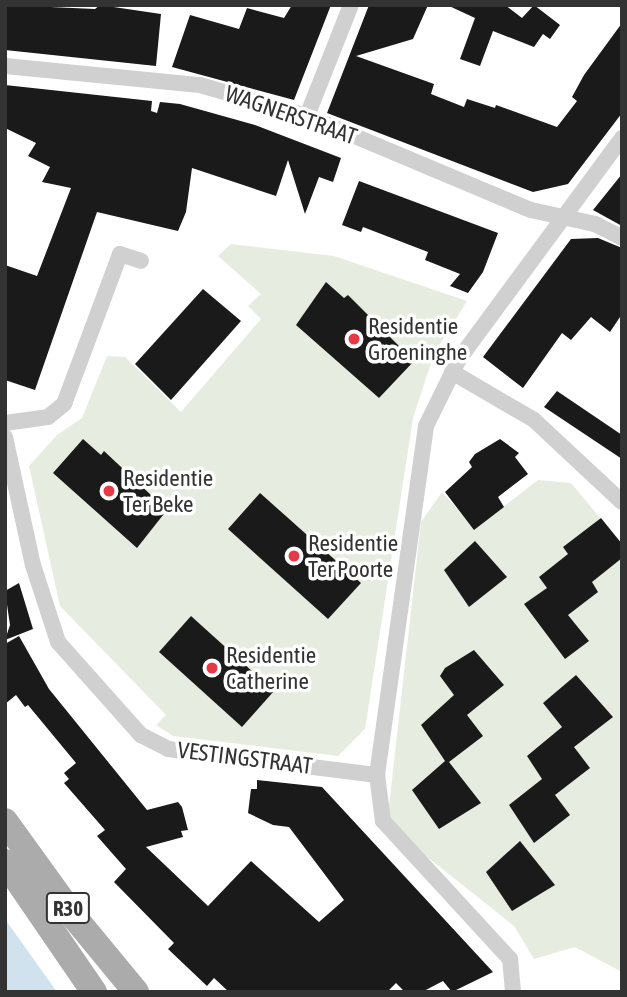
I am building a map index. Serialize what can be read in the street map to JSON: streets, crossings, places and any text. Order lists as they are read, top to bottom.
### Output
{
  "streets": {
    "main road": ["R30"],
    "street": ["WAGNERSTRAAT", "VESTINGSTRAAT"]
  },
  "places": [
    "Residentie Groeninghe",
    "Residentie Ter Beke",
    "Residentie Ter Poorte",
    "Residentie Catherine"
  ]
}
